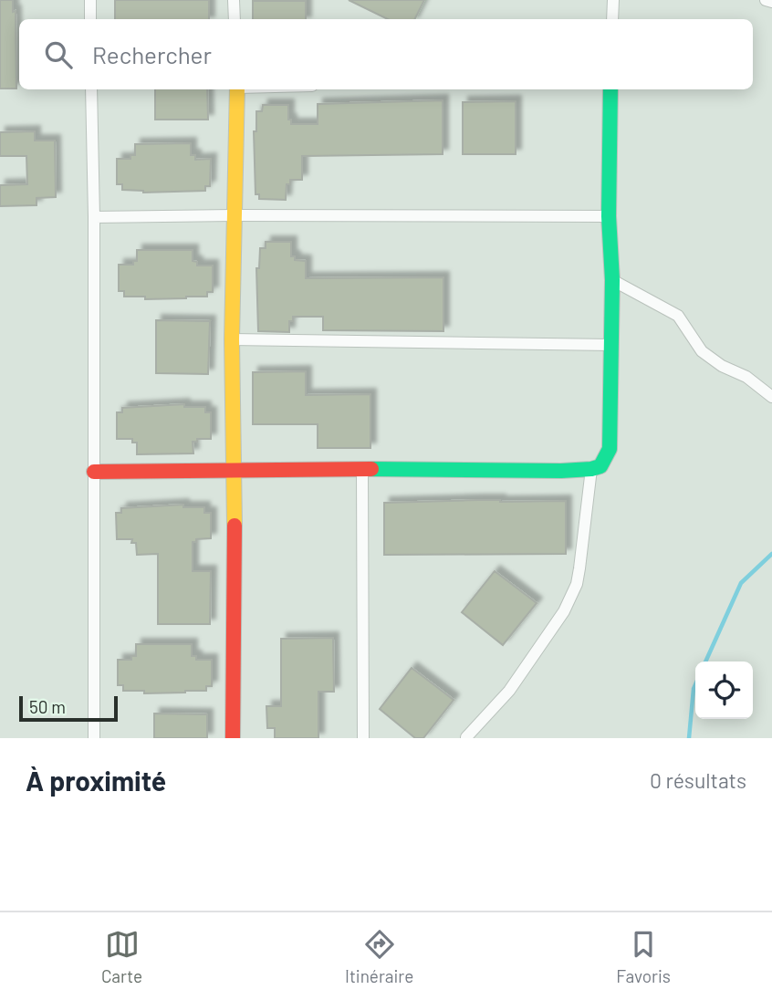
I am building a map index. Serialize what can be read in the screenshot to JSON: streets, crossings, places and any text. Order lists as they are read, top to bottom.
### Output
{
  "scale_bar": "50 m",
  "page": {
    "search": "Rechercher",
    "scale": "50 m",
    "heading": ["À proximité", "0 résultats"],
    "nav": ["Carte", "Itinéraire", "Favoris"]
  }
}
